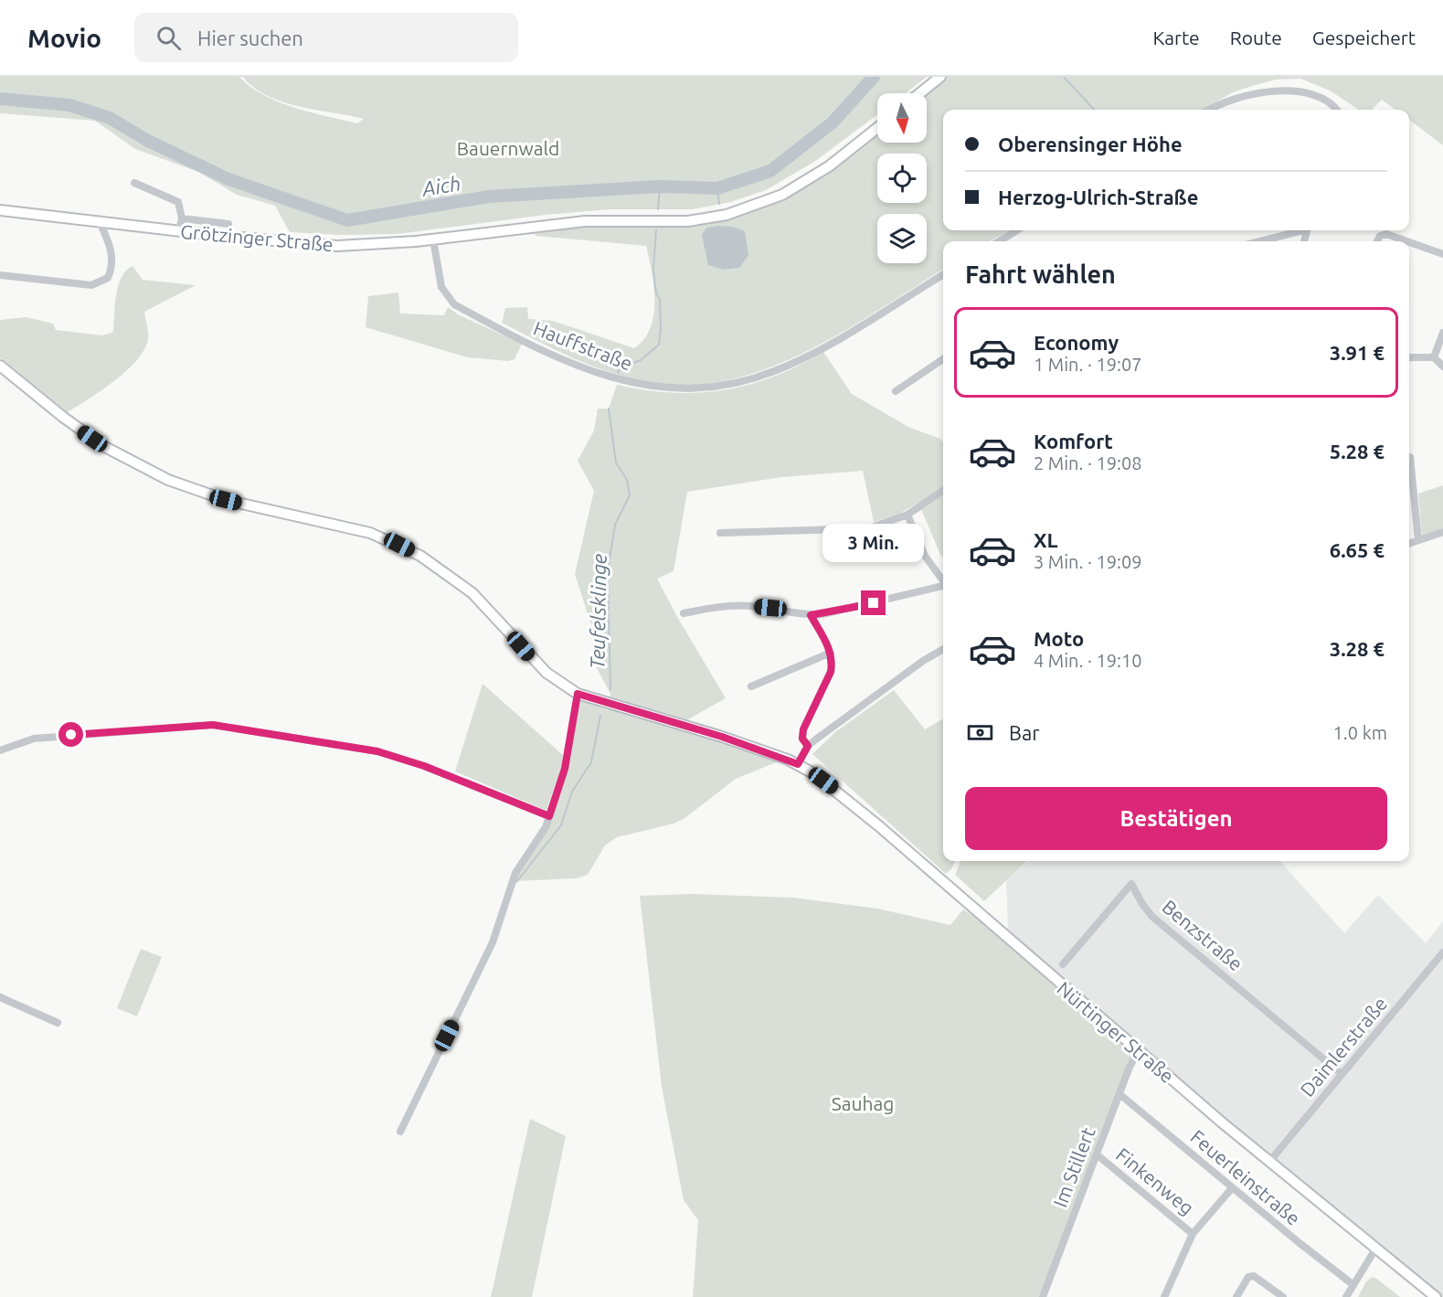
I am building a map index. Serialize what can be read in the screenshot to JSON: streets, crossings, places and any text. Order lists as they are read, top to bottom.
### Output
{
  "streets": {
    "main road": ["Grötzinger Straße", "Nürtinger Straße"],
    "street": [
      "Hauffstraße",
      "Benzstraße",
      "Daimlerstraße",
      "Im Stillert",
      "Feuerleinstraße",
      "Finkenweg"
    ]
  },
  "crossings": [
    ["Grötzinger Straße", "Hauffstraße"],
    ["Benzstraße", "Daimlerstraße"],
    ["Nürtinger Straße", "Daimlerstraße"],
    ["Nürtinger Straße", "Im Stillert"],
    ["Im Stillert", "Feuerleinstraße"],
    ["Im Stillert", "Finkenweg"]
  ],
  "water": ["Aich", "Teufelsklinge"],
  "parks": ["Bauernwald", "Sauhag"],
  "north": "bottom",
  "page": {
    "header": "Movio",
    "search": "Hier suchen",
    "nav": ["Karte", "Route", "Gespeichert"],
    "banner": ["Oberensinger Höhe", "Herzog-Ulrich-Straße"],
    "heading": "Fahrt wählen",
    "list": [
      {
        "name": "Economy",
        "note": "1 Min. · 19:07",
        "value": "3.91 €"
      },
      {
        "name": "Komfort",
        "note": "2 Min. · 19:08",
        "value": "5.28 €"
      },
      {
        "name": "XL",
        "note": "3 Min. · 19:09",
        "value": "6.65 €"
      },
      {
        "name": "Moto",
        "note": "4 Min. · 19:10",
        "value": "3.28 €"
      }
    ],
    "bubble": "3 Min.",
    "pay": ["Bar", "1.0 km"],
    "buttons": "Bestätigen"
  }
}
